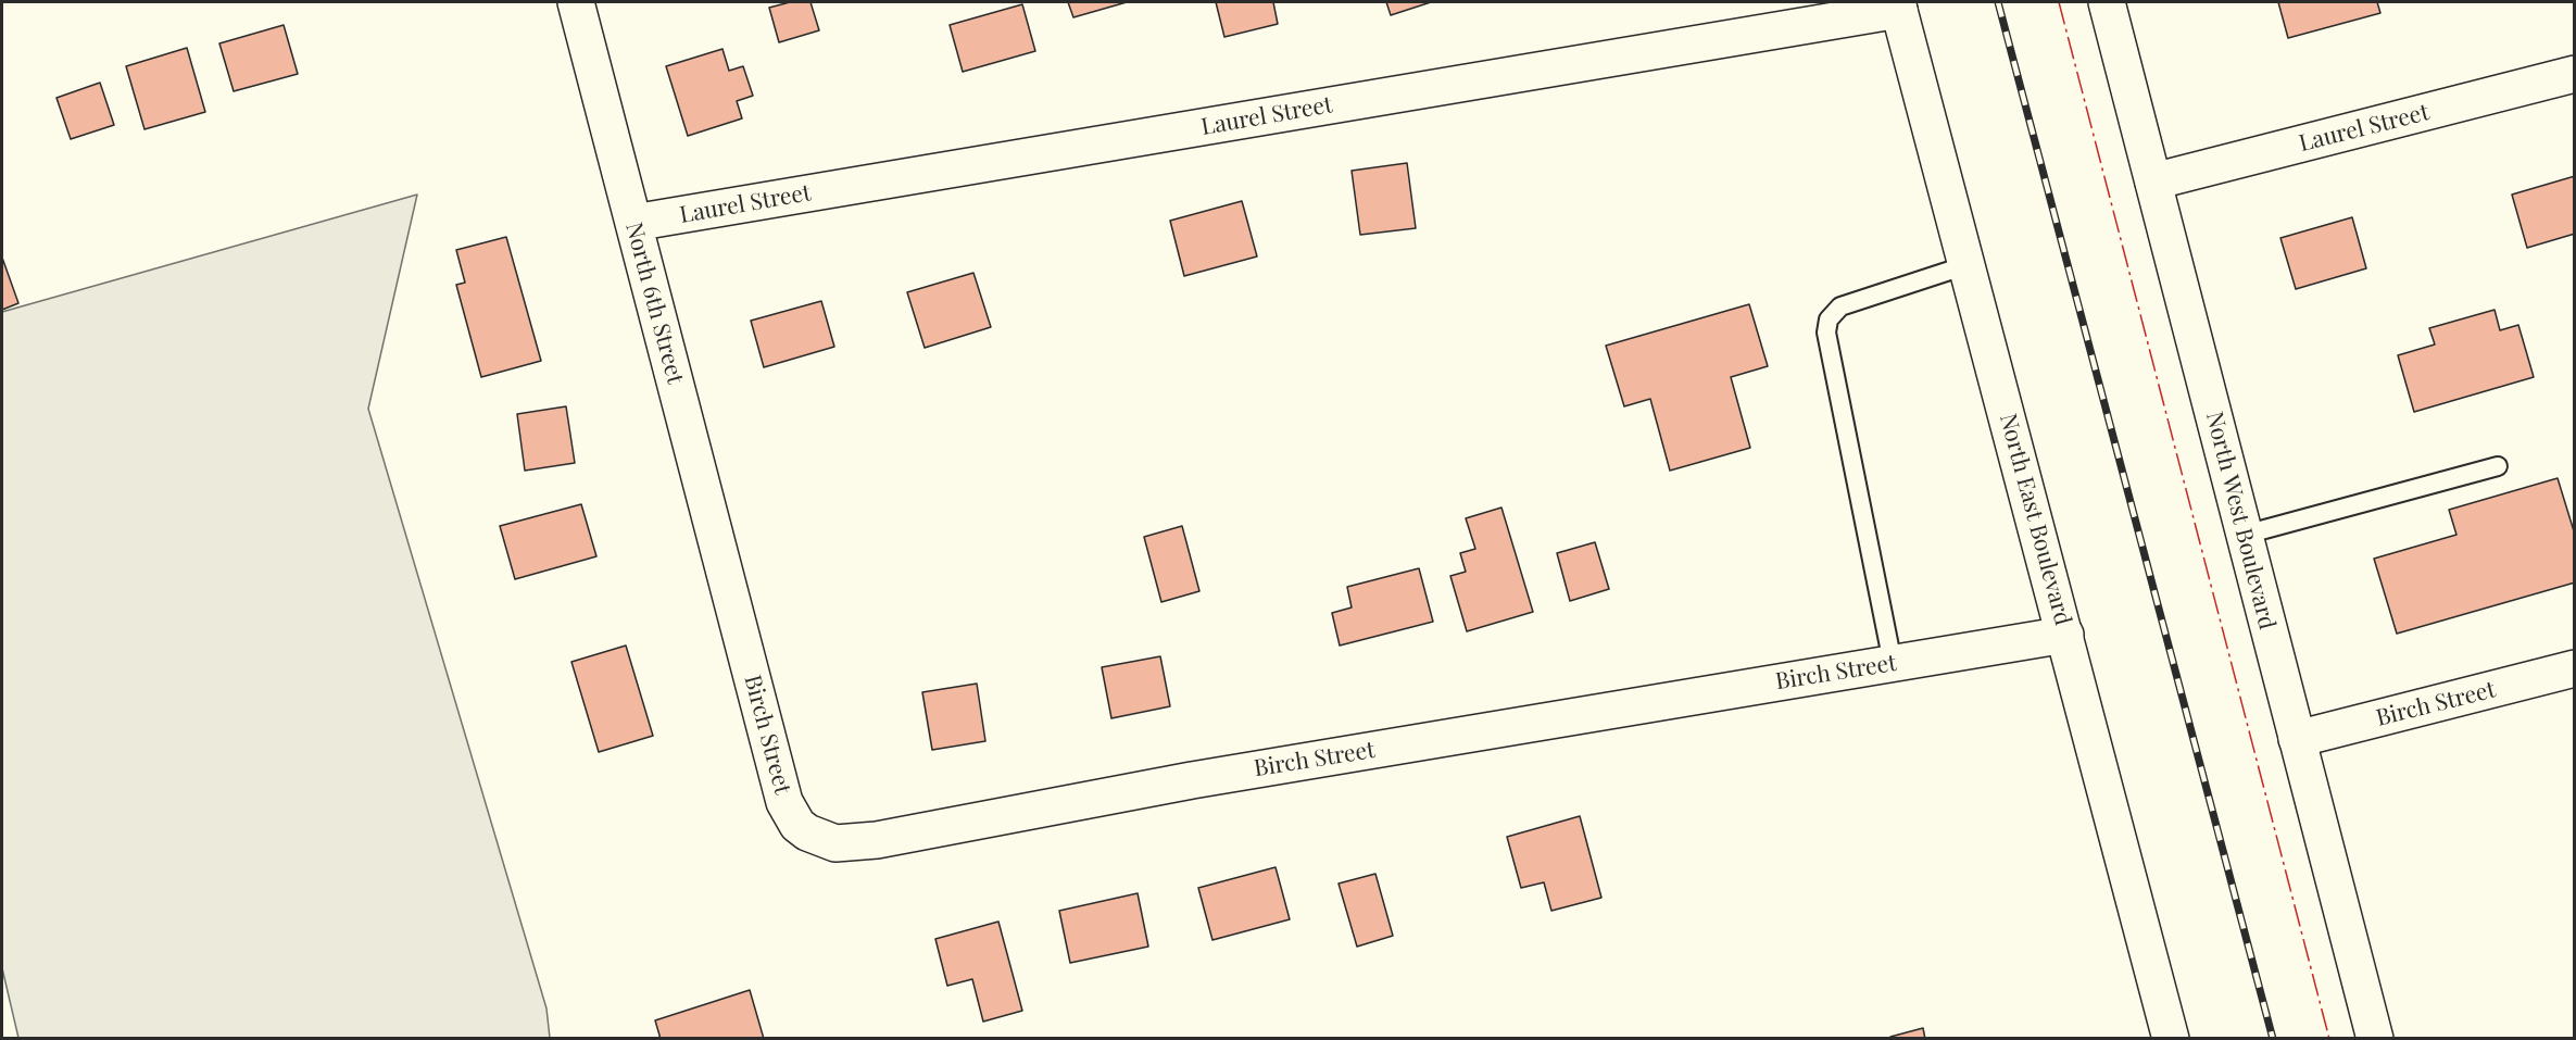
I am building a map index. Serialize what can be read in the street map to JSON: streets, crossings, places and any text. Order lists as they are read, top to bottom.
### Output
{
  "streets": {
    "street": [
      "Laurel Street",
      "North 6th Street",
      "North East Boulevard",
      "North West Boulevard",
      "Birch Street"
    ]
  },
  "crossings": [
    ["Laurel Street", "North 6th Street"],
    ["Laurel Street", "North East Boulevard"],
    ["Laurel Street", "North West Boulevard"],
    ["North 6th Street", "Birch Street"],
    ["North East Boulevard", "Birch Street"],
    ["North West Boulevard", "Birch Street"]
  ]
}
